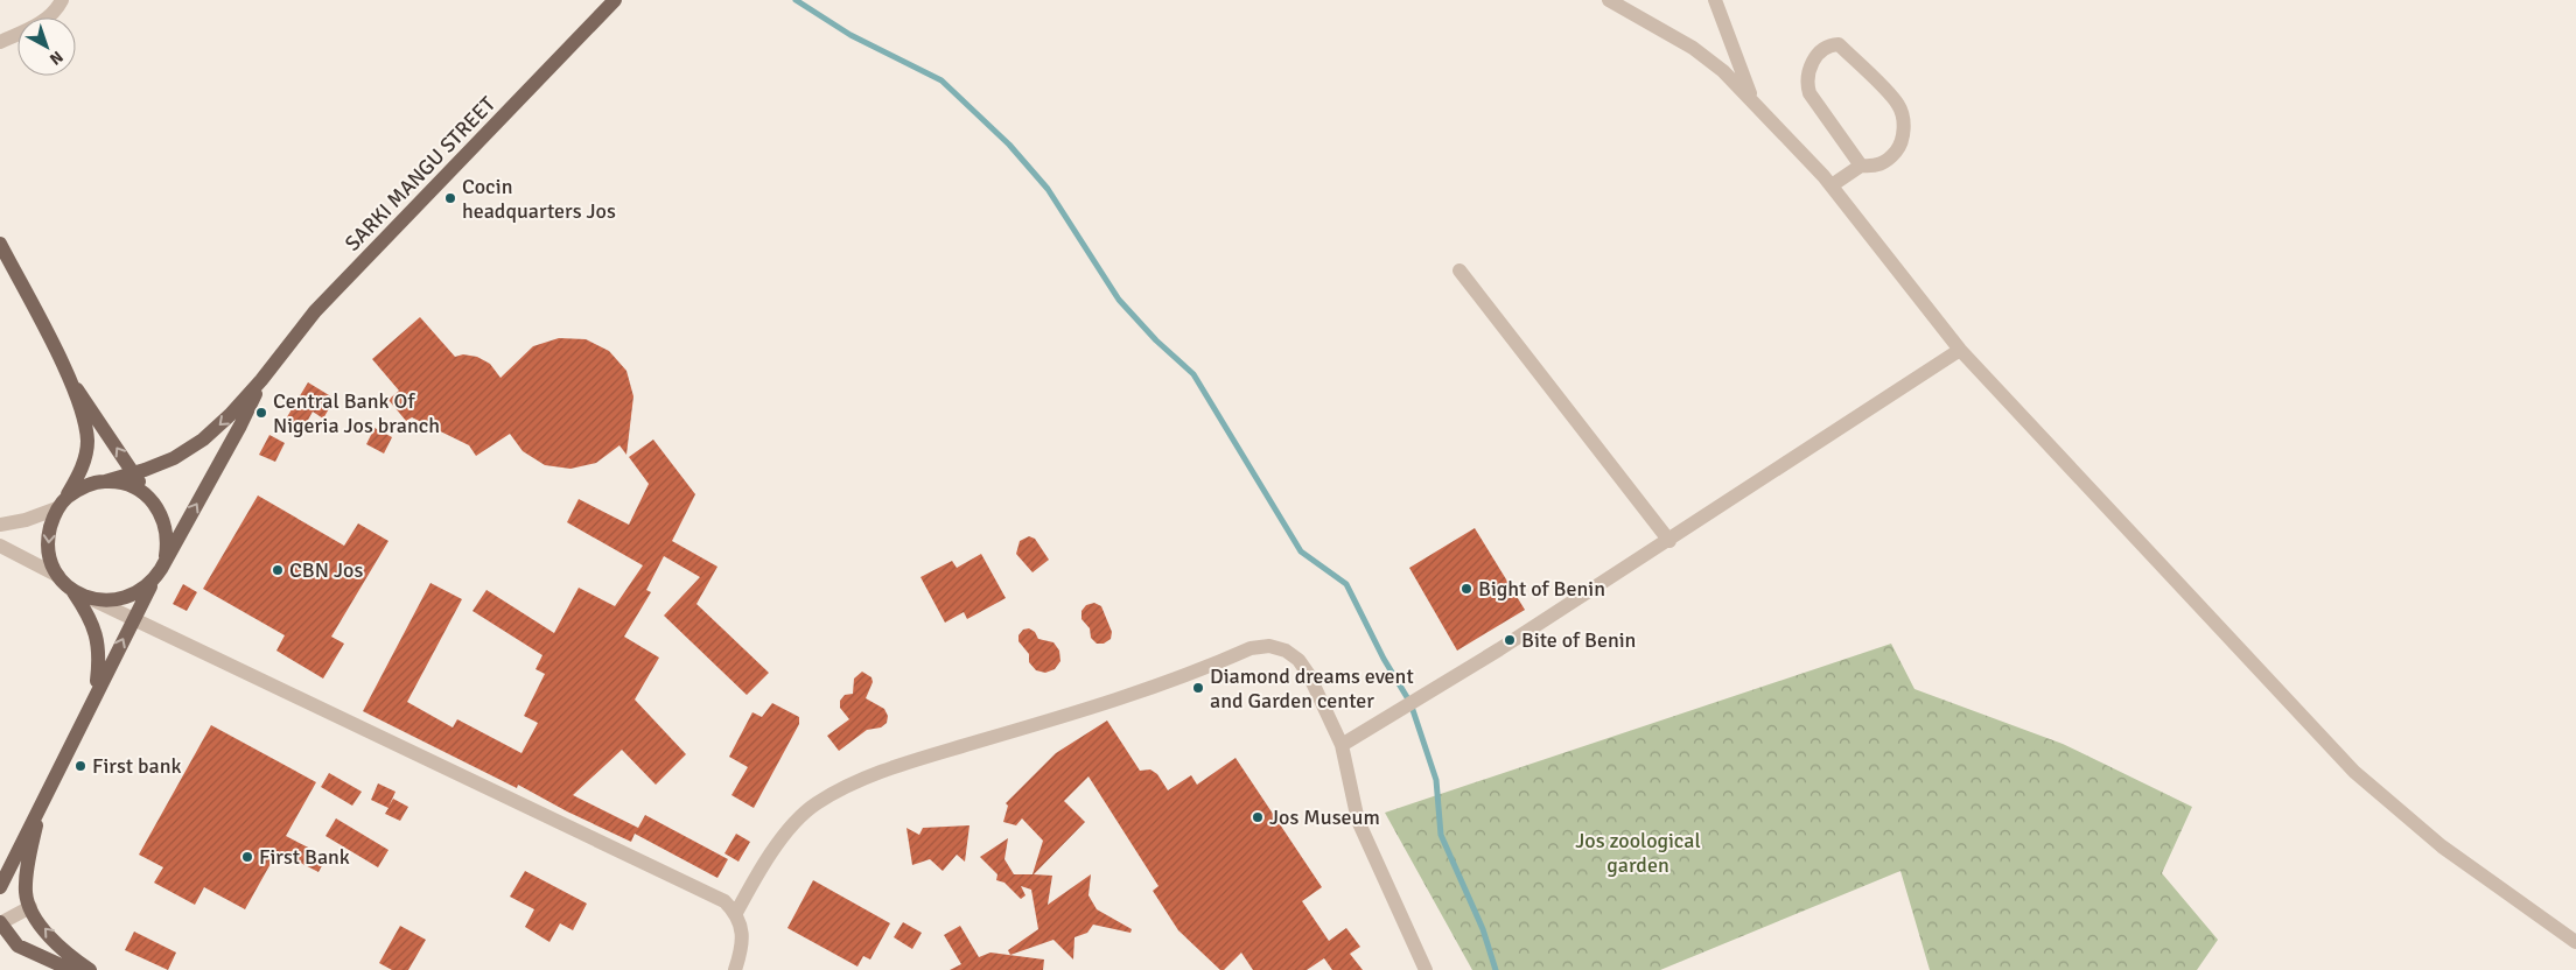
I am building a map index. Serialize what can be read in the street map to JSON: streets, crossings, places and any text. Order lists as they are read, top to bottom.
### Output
{
  "streets": {
    "main road": ["SARKI MANGU STREET"]
  },
  "parks": ["Jos zoological garden"],
  "places": [
    "Cocin headquarters Jos",
    "Central Bank Of Nigeria Jos branch",
    "CBN Jos",
    "Bight of Benin",
    "Bite of Benin",
    "Diamond dreams event and Garden center",
    "First bank",
    "Jos Museum",
    "First Bank"
  ],
  "north": "bottom right"
}
